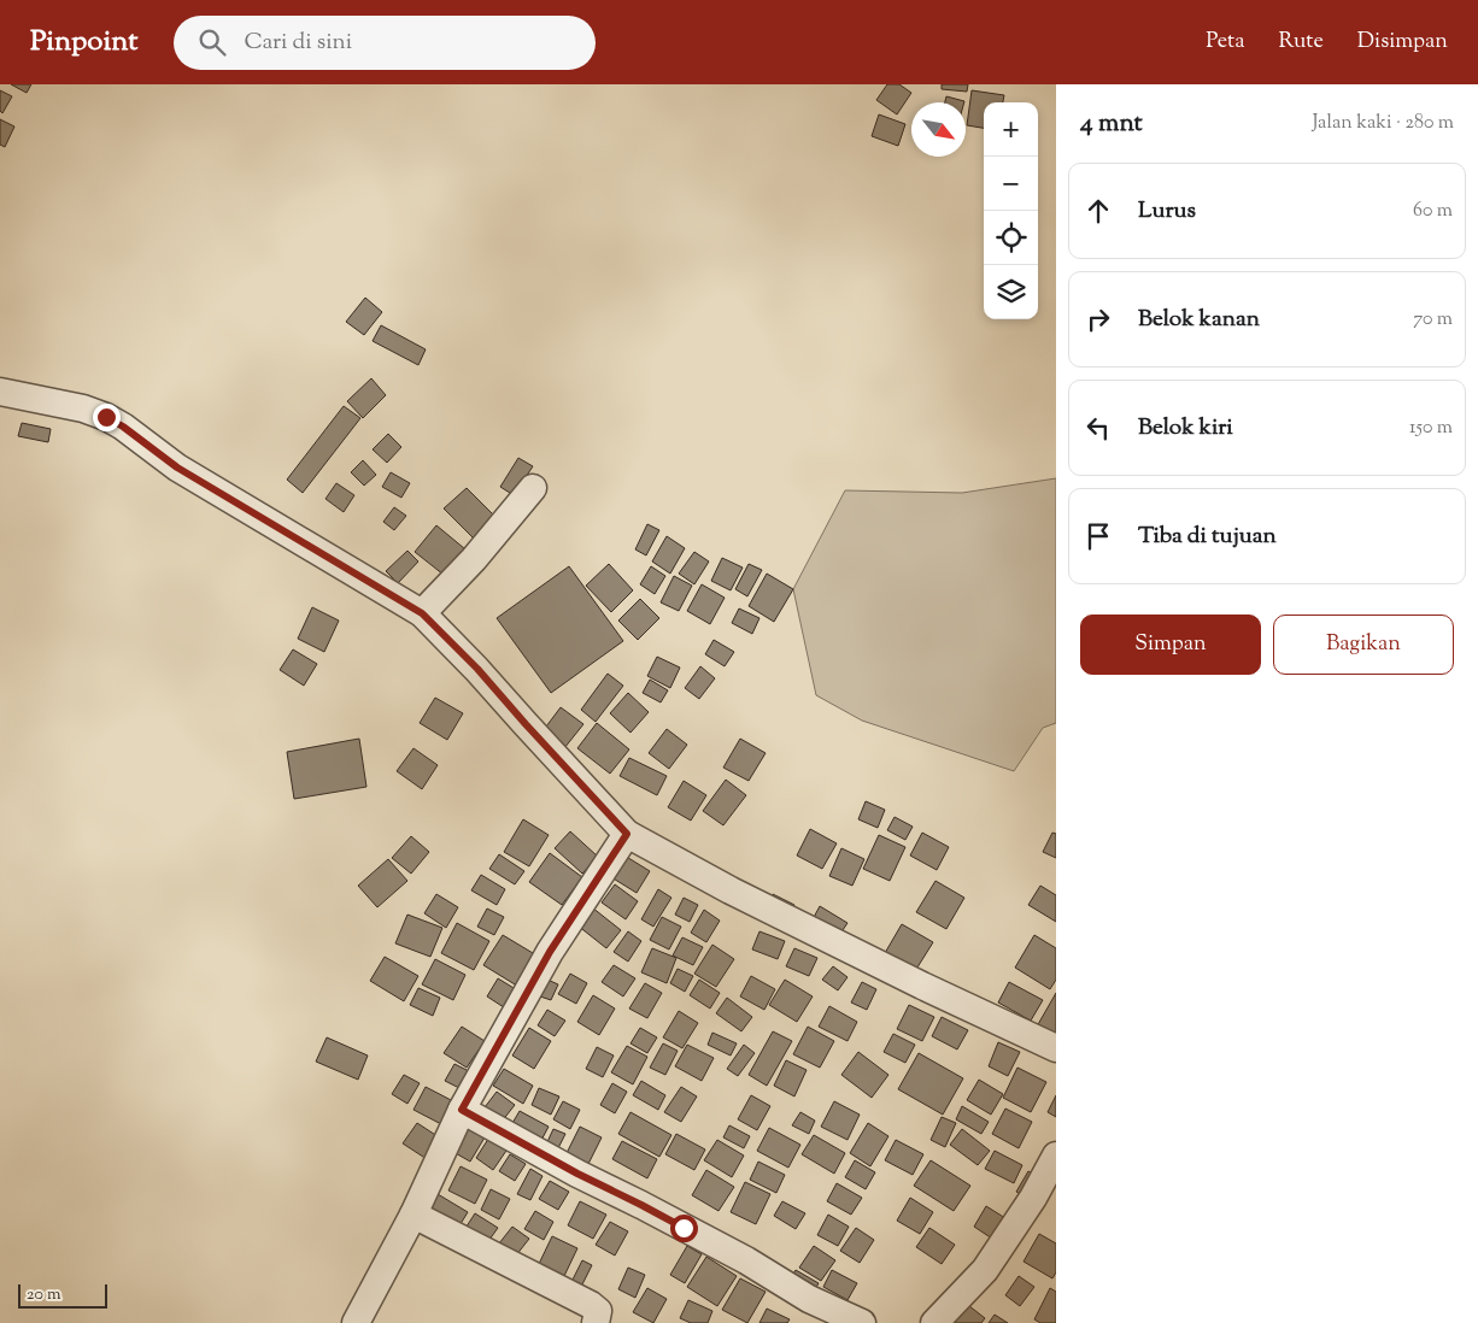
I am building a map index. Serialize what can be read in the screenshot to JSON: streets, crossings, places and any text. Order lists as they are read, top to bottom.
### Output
{
  "scale_bar": "20 m",
  "north": "bottom right",
  "page": {
    "header": "Pinpoint",
    "search": "Cari di sini",
    "nav": ["Peta", "Rute", "Disimpan"],
    "heading": ["4 mnt", "Jalan kaki · 280 m"],
    "map_buttons": ["+", "−"],
    "list": [
      ["Lurus", "60 m"],
      ["Belok kanan", "70 m"],
      ["Belok kiri", "150 m"],
      "Tiba di tujuan"
    ],
    "buttons": ["Simpan", "Bagikan"],
    "scale": "20 m"
  }
}
